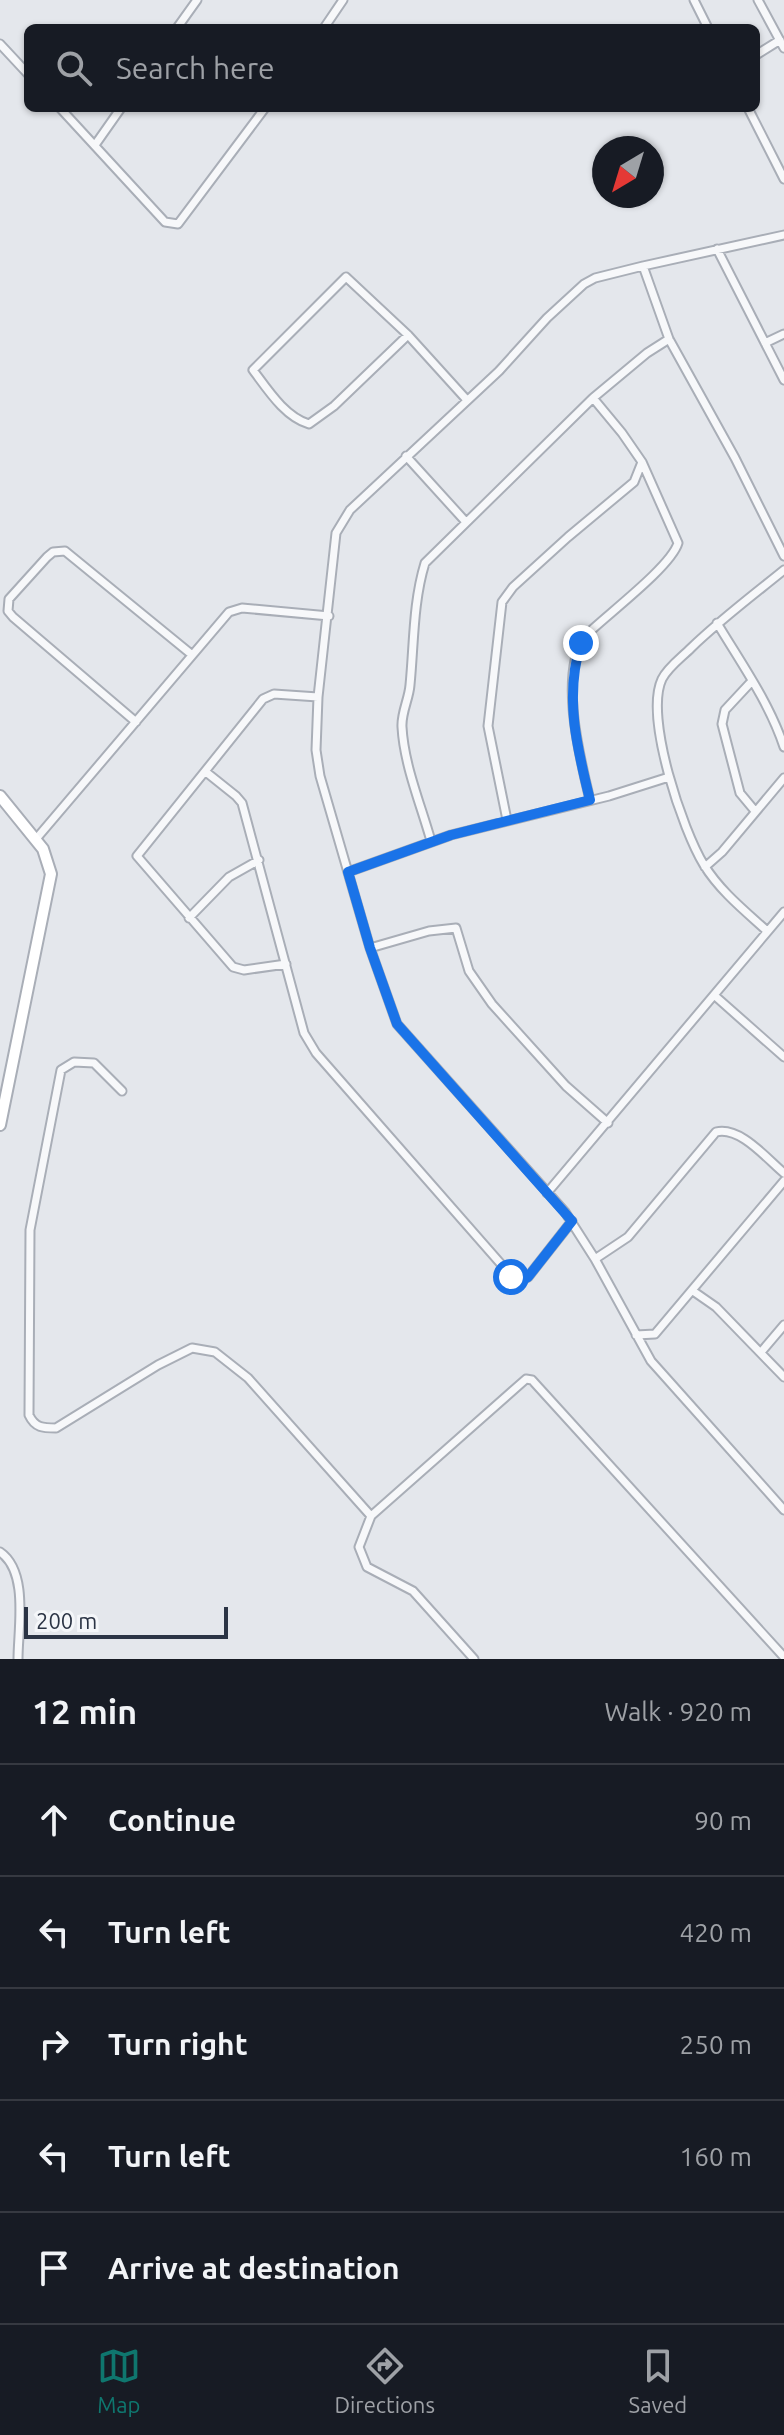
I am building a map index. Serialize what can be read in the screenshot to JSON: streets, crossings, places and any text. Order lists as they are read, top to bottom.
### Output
{
  "scale_bar": "200 m",
  "north": "bottom left",
  "page": {
    "search": "Search here",
    "scale": "200 m",
    "heading": ["12 min", "Walk · 920 m"],
    "list": [
      ["Continue", "90 m"],
      ["Turn left", "420 m"],
      ["Turn right", "250 m"],
      ["Turn left", "160 m"],
      "Arrive at destination"
    ],
    "nav": ["Map", "Directions", "Saved"]
  }
}
